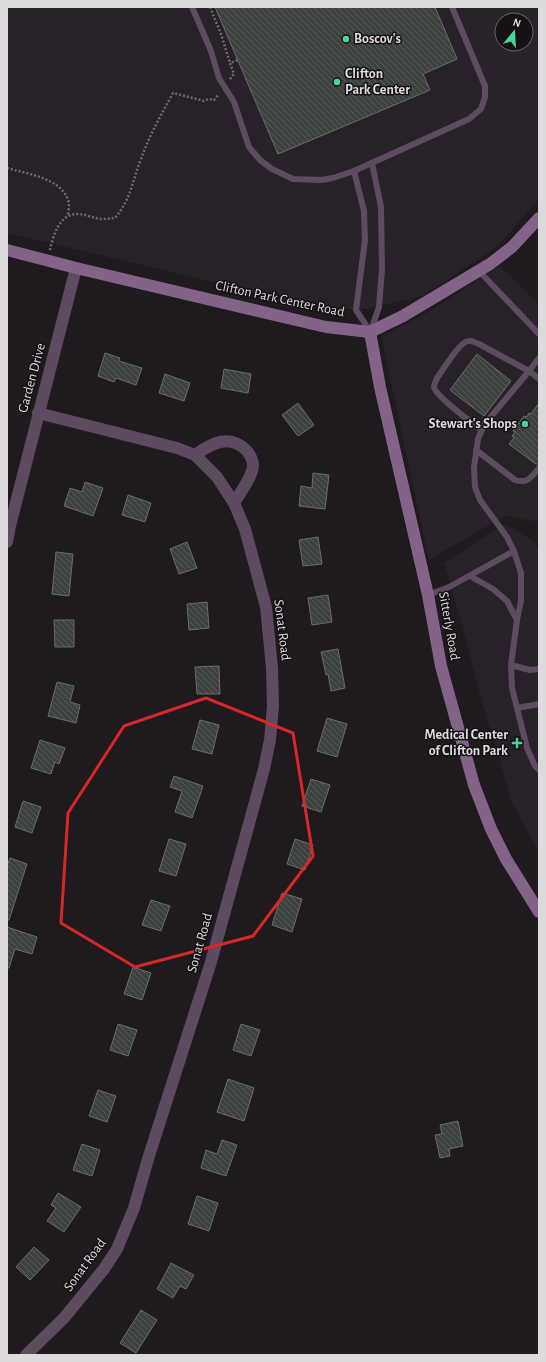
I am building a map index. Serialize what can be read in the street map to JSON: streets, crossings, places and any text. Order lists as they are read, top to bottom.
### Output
{
  "streets": {
    "street": [
      "Clifton Park Center Road",
      "Garden Drive",
      "Sitterly Road",
      "Sonat Road"
    ]
  },
  "crossings": [
    ["Clifton Park Center Road", "Garden Drive"],
    ["Clifton Park Center Road", "Sitterly Road"],
    ["Garden Drive", "Sonat Road"]
  ],
  "places": {
    "other": ["Boscov's", "Clifton Park Center", "Stewart's Shops"],
    "health": ["Medical Center of Clifton Park"]
  },
  "north": "top"
}
